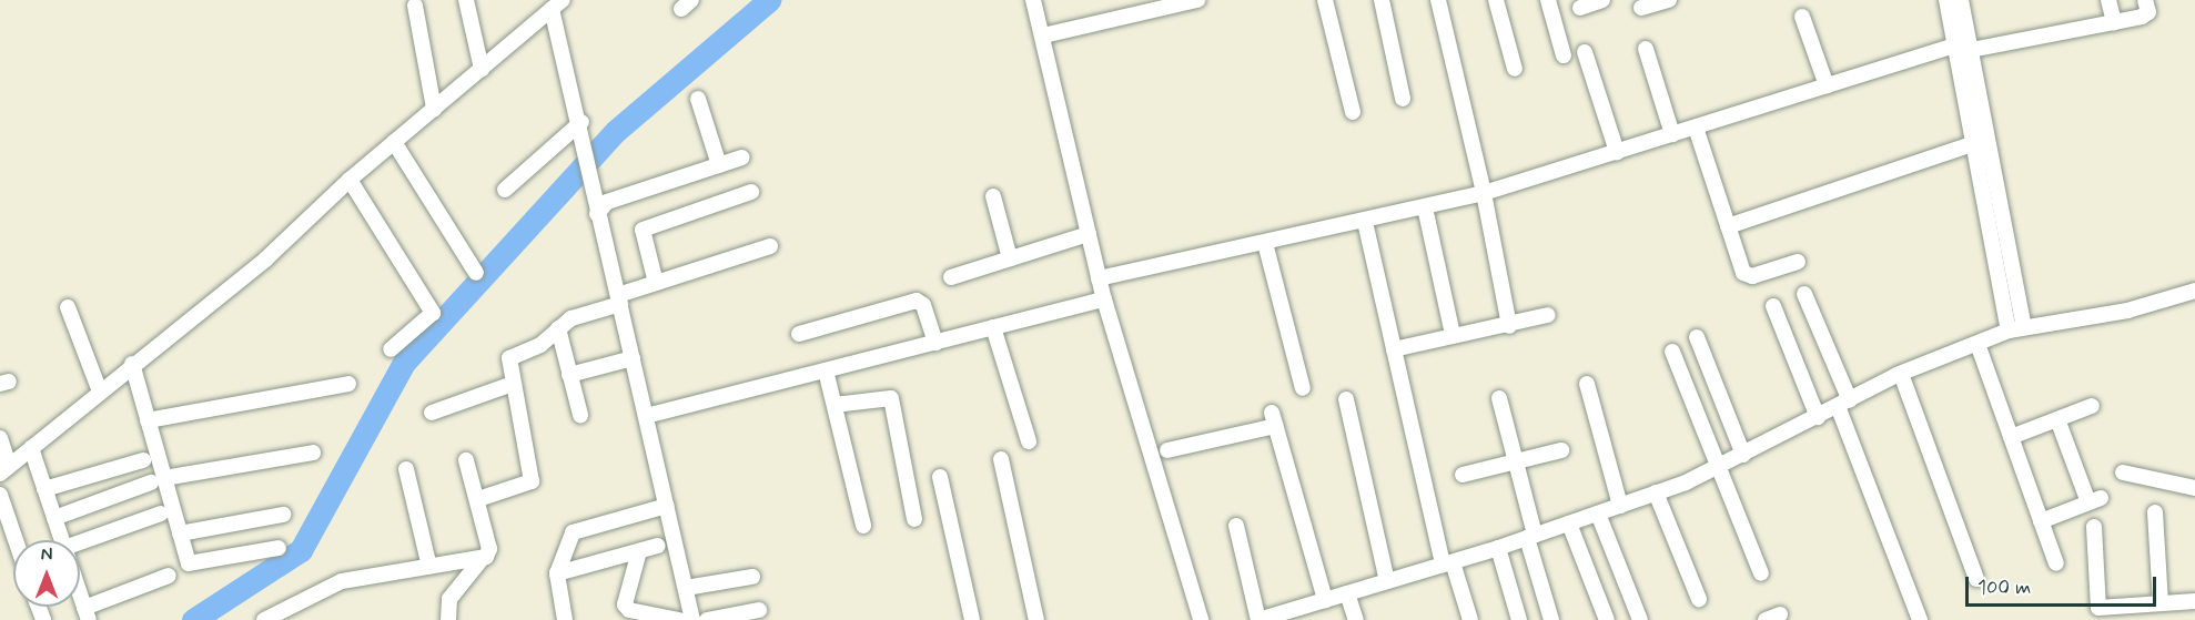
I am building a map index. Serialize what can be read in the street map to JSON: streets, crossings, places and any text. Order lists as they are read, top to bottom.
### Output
{
  "scale_bar": "100 m",
  "north": "top"
}
